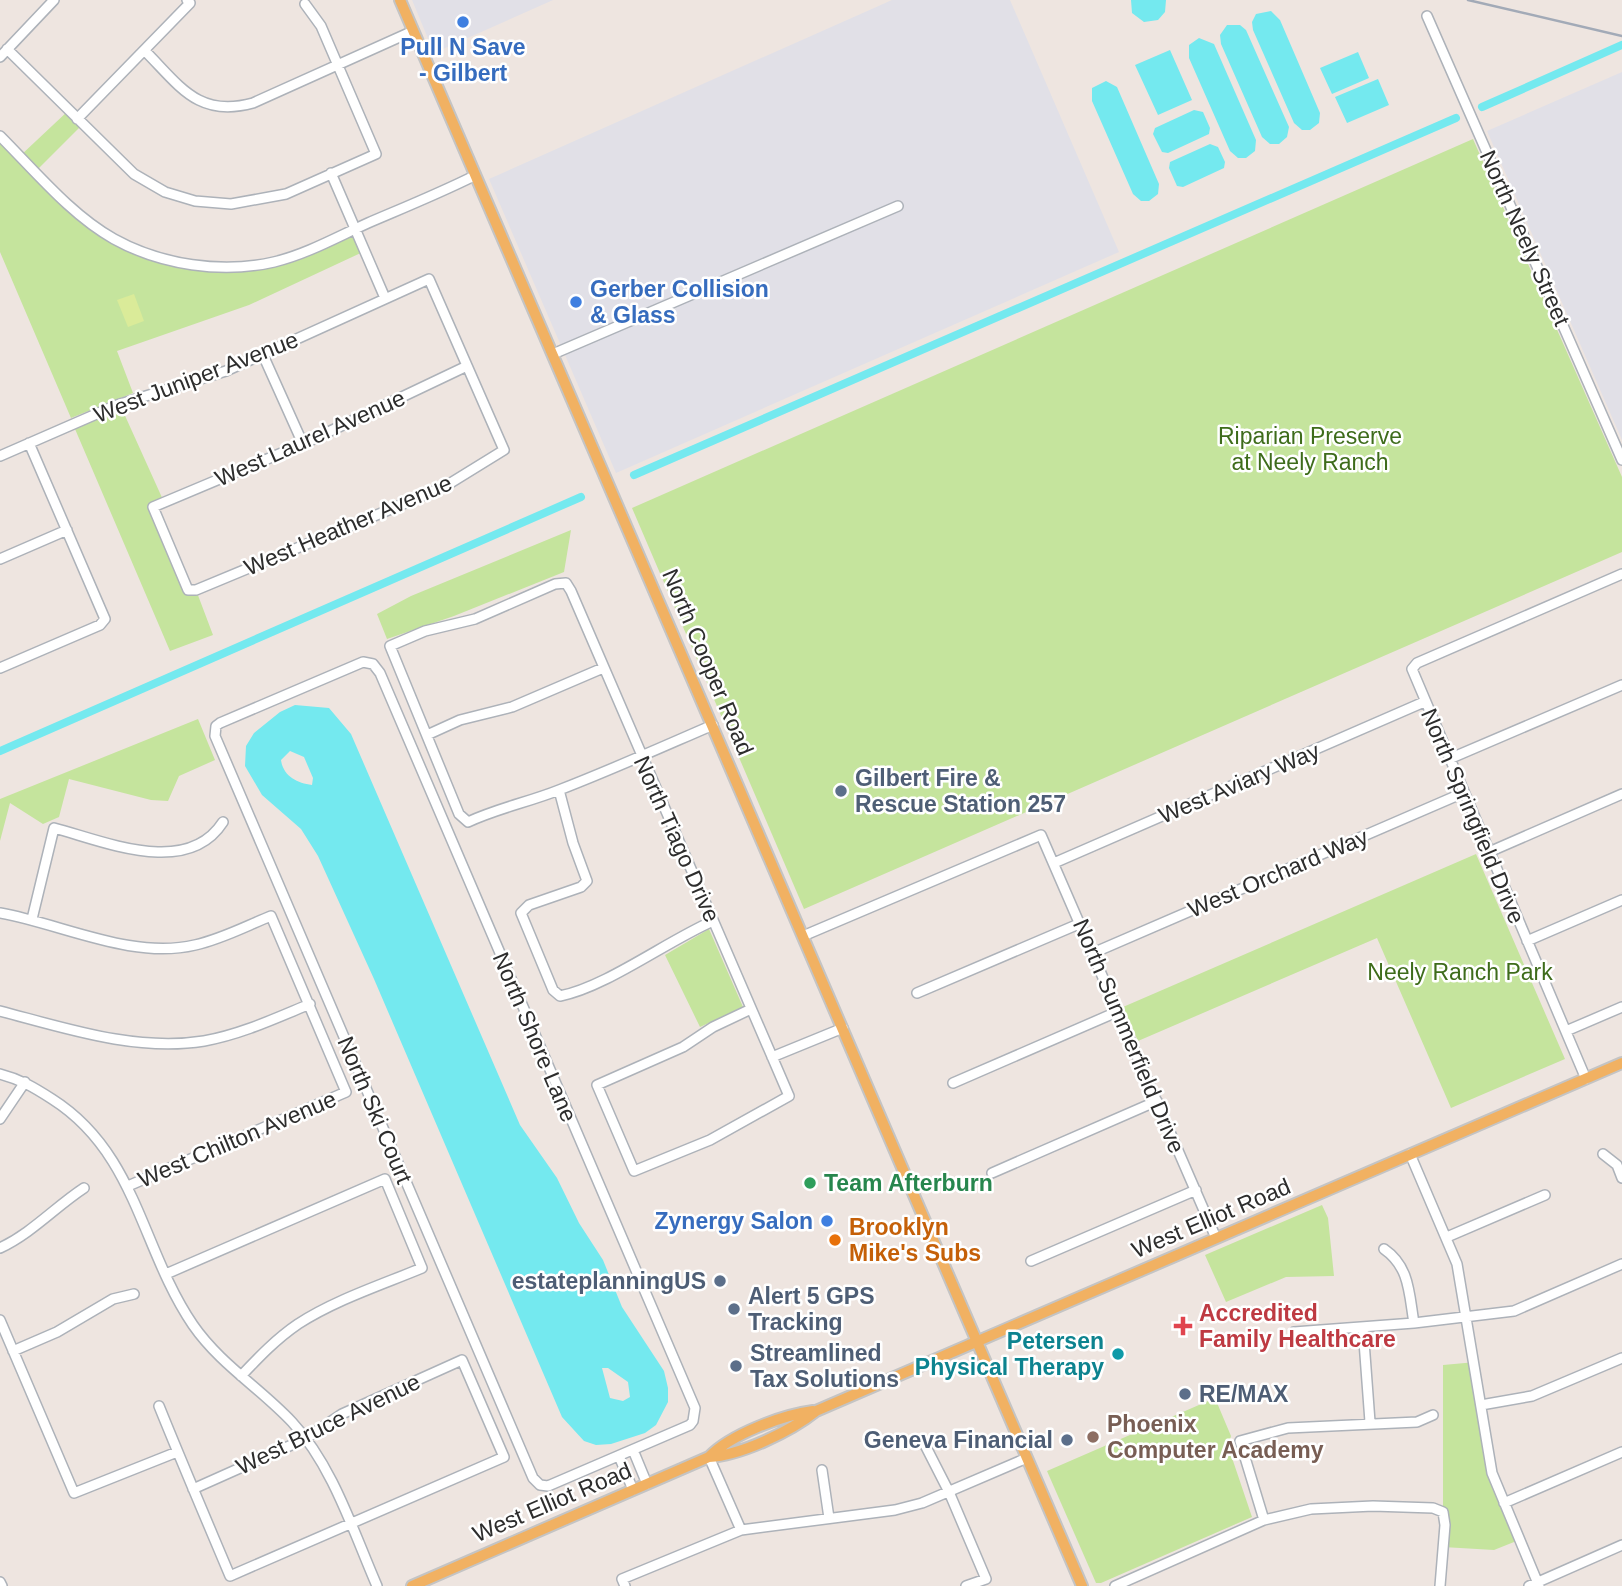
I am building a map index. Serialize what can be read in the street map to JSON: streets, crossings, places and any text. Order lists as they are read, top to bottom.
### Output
{
  "streets": {
    "main road": ["North Cooper Road", "West Elliot Road"],
    "street": [
      "North Neely Street",
      "West Juniper Avenue",
      "West Laurel Avenue",
      "West Heather Avenue",
      "West Aviary Way",
      "North Springfield Drive",
      "North Tiago Drive",
      "West Orchard Way",
      "North Summerfield Drive",
      "North Shore Lane",
      "North Ski Court",
      "West Chilton Avenue",
      "West Bruce Avenue"
    ]
  },
  "crossings": [
    ["West Juniper Avenue", "West Laurel Avenue"],
    ["West Juniper Avenue", "West Heather Avenue"],
    ["West Laurel Avenue", "West Heather Avenue"],
    ["North Cooper Road", "North Summerfield Drive"],
    ["North Cooper Road", "West Elliot Road"],
    ["West Aviary Way", "North Springfield Drive"],
    ["West Aviary Way", "North Summerfield Drive"],
    ["North Springfield Drive", "West Orchard Way"],
    ["North Springfield Drive", "West Elliot Road"],
    ["West Orchard Way", "North Summerfield Drive"],
    ["North Summerfield Drive", "West Elliot Road"],
    ["North Shore Lane", "North Ski Court"]
  ],
  "parks": ["Riparian Preserve at Neely Ranch", "Neely Ranch Park"],
  "places": {
    "other": [
      "Pull N Save - Gilbert",
      "Gerber Collision & Glass",
      "Gilbert Fire & Rescue Station 257",
      "Team Afterburn",
      "Zynergy Salon",
      "Brooklyn Mike's Subs",
      "estateplanningUS",
      "Alert 5 GPS Tracking",
      "Petersen Physical Therapy",
      "Streamlined Tax Solutions",
      "RE/MAX",
      "Phoenix Computer Academy",
      "Geneva Financial"
    ],
    "health": ["Accredited Family Healthcare"]
  }
}
